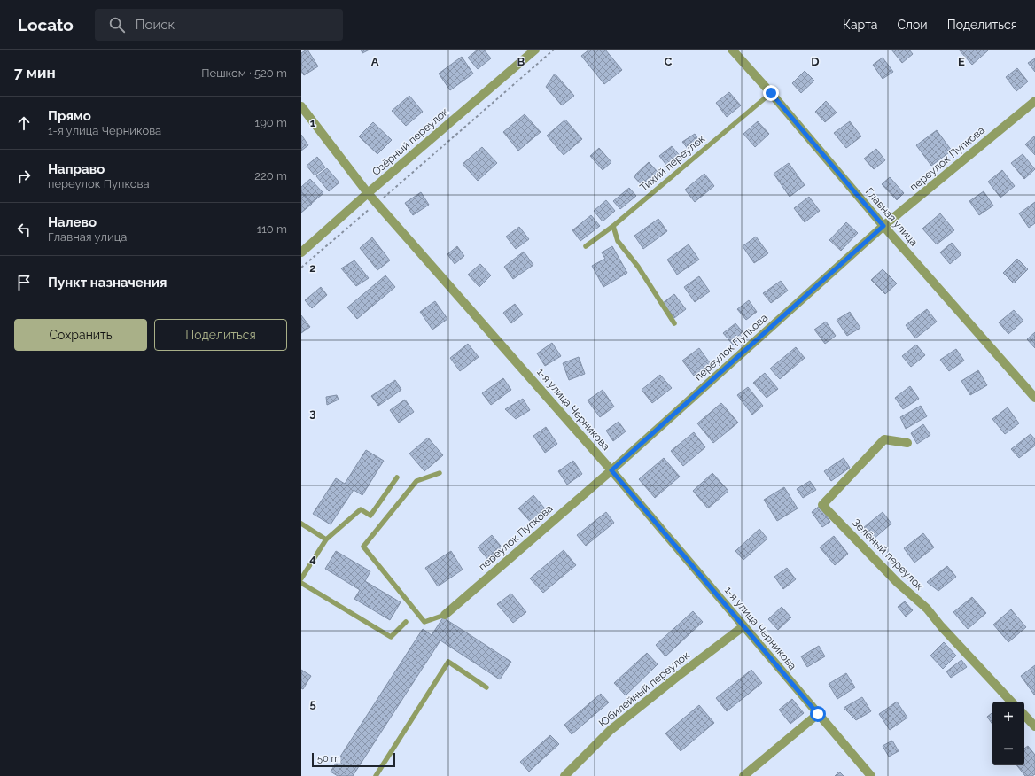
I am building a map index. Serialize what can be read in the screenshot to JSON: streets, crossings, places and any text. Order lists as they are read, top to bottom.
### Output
{
  "streets": {
    "street": [
      "Озёрный переулок",
      "переулок Пупкова",
      "Главная улица",
      "1-я улица Черникова",
      "Зелёный переулок",
      "Юбилейный переулок"
    ],
    "lane": ["Тихий переулок"]
  },
  "crossings": [
    ["Озёрный переулок", "1-я улица Черникова"],
    ["переулок Пупкова", "Главная улица"],
    ["переулок Пупкова", "1-я улица Черникова"],
    ["Тихий переулок", "Главная улица"],
    ["1-я улица Черникова", "Юбилейный переулок"]
  ],
  "scale_bar": "50 m",
  "page": {
    "header": "Locato",
    "search": "Поиск",
    "nav": ["Карта", "Слои", "Поделиться"],
    "heading": ["7 мин", "Пешком · 520 m"],
    "list": [
      ["Прямо", "1-я улица Черникова", "190 m"],
      ["Направо", "переулок Пупкова", "220 m"],
      ["Налево", "Главная улица", "110 m"],
      "Пункт назначения"
    ],
    "buttons": ["Сохранить", "Поделиться"],
    "map_buttons": ["+", "−"],
    "scale": "50 m"
  },
  "grid": {
    "columns": [
      "A",
      "B",
      "C",
      "D",
      "E"
    ],
    "rows": [
      "1",
      "2",
      "3",
      "4",
      "5"
    ]
  }
}
